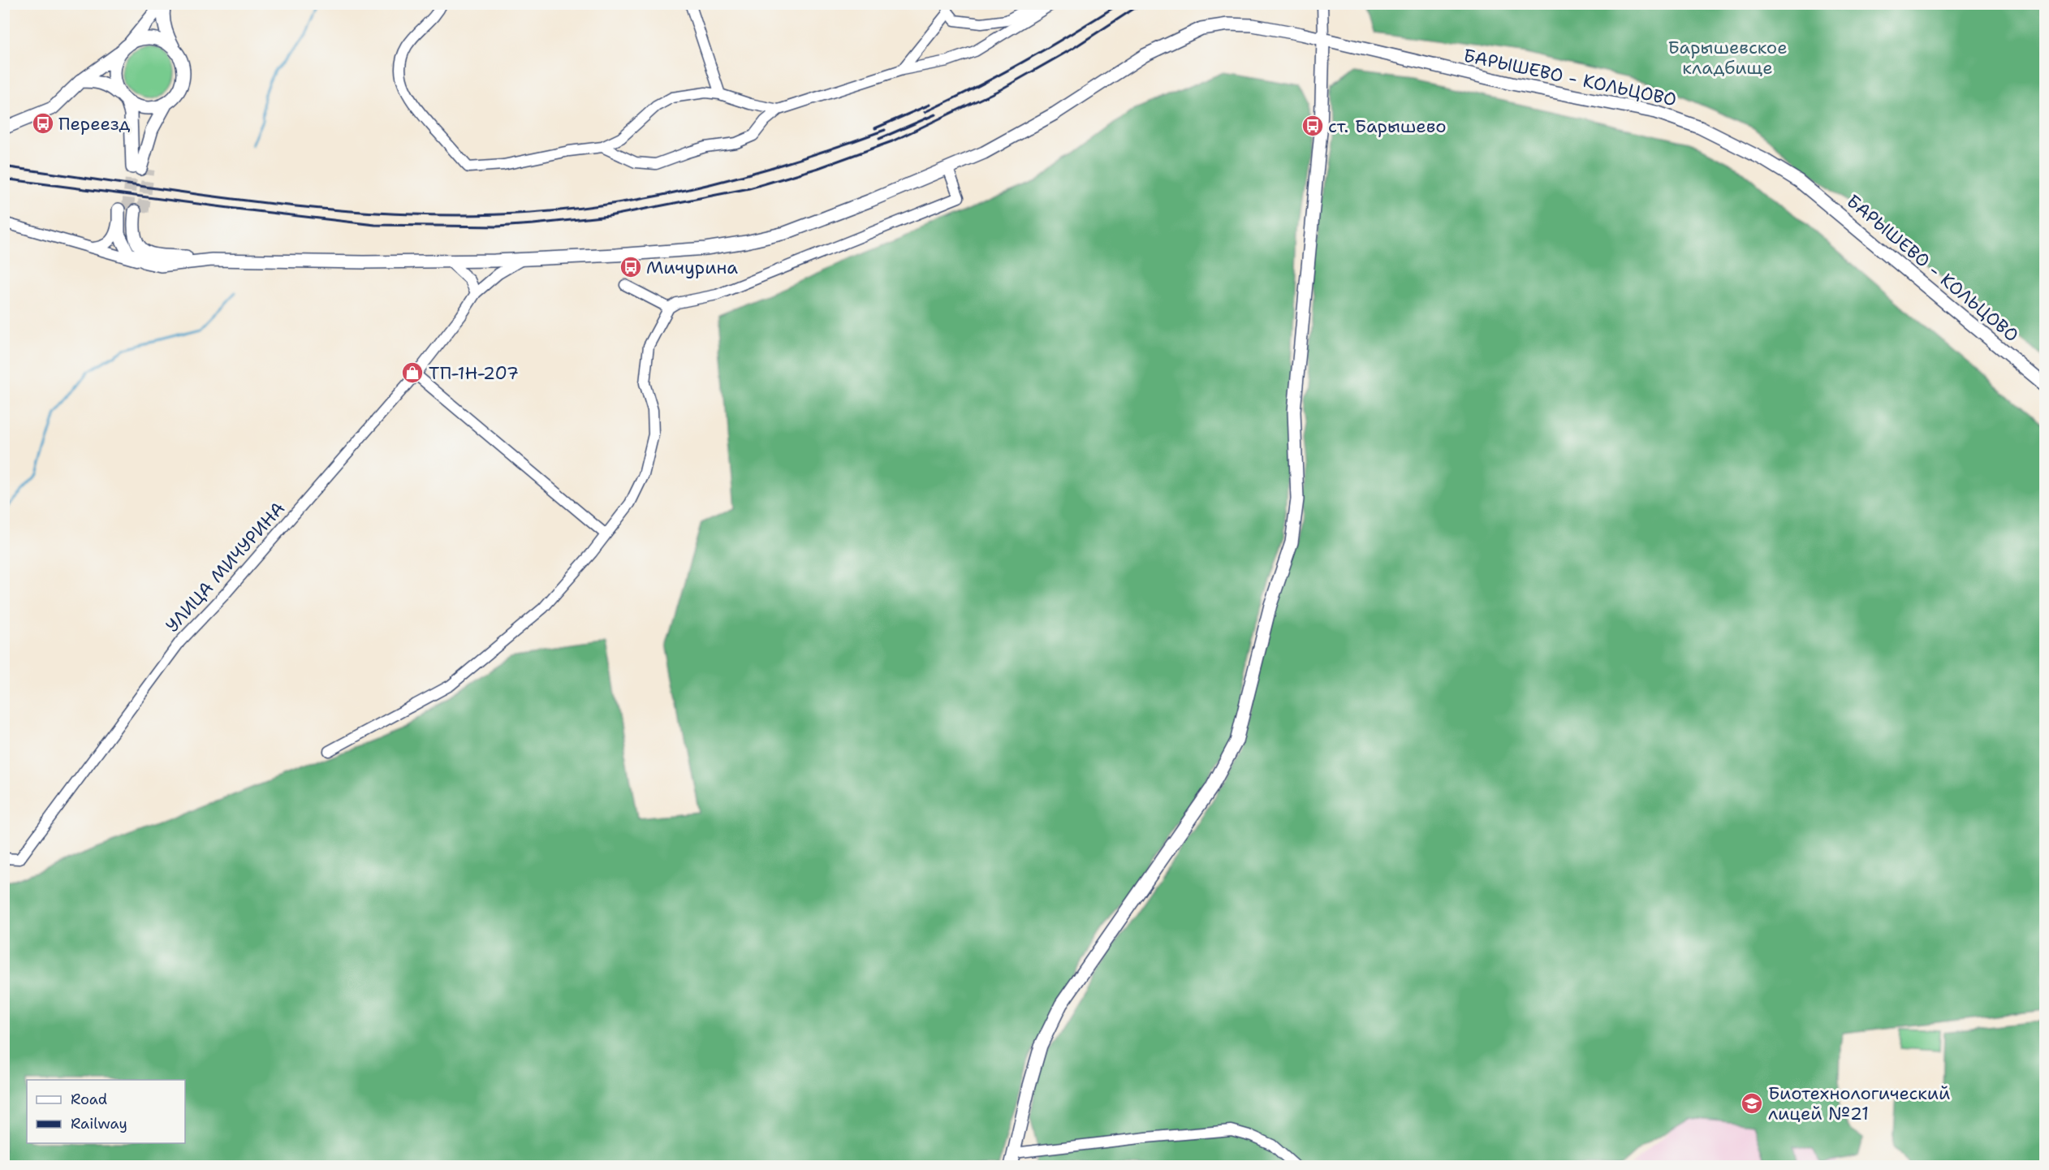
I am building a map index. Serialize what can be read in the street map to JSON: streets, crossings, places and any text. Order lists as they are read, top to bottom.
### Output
{
  "streets": {
    "main road": ["БАРЫШЕВО - КОЛЬЦОВО"],
    "street": ["УЛИЦА МИЧУРИНА"]
  },
  "crossings": [
    ["БАРЫШЕВО - КОЛЬЦОВО", "УЛИЦА МИЧУРИНА"]
  ],
  "parks": ["Барышевское кладбище"],
  "places": {
    "bus stop": ["Переезд", "ст. Барышево", "Мичурина"],
    "shop": ["ТП-1Н-207"],
    "school or university": ["Биотехнологический лицей №21"]
  },
  "legend": ["Road", "Railway"]
}
